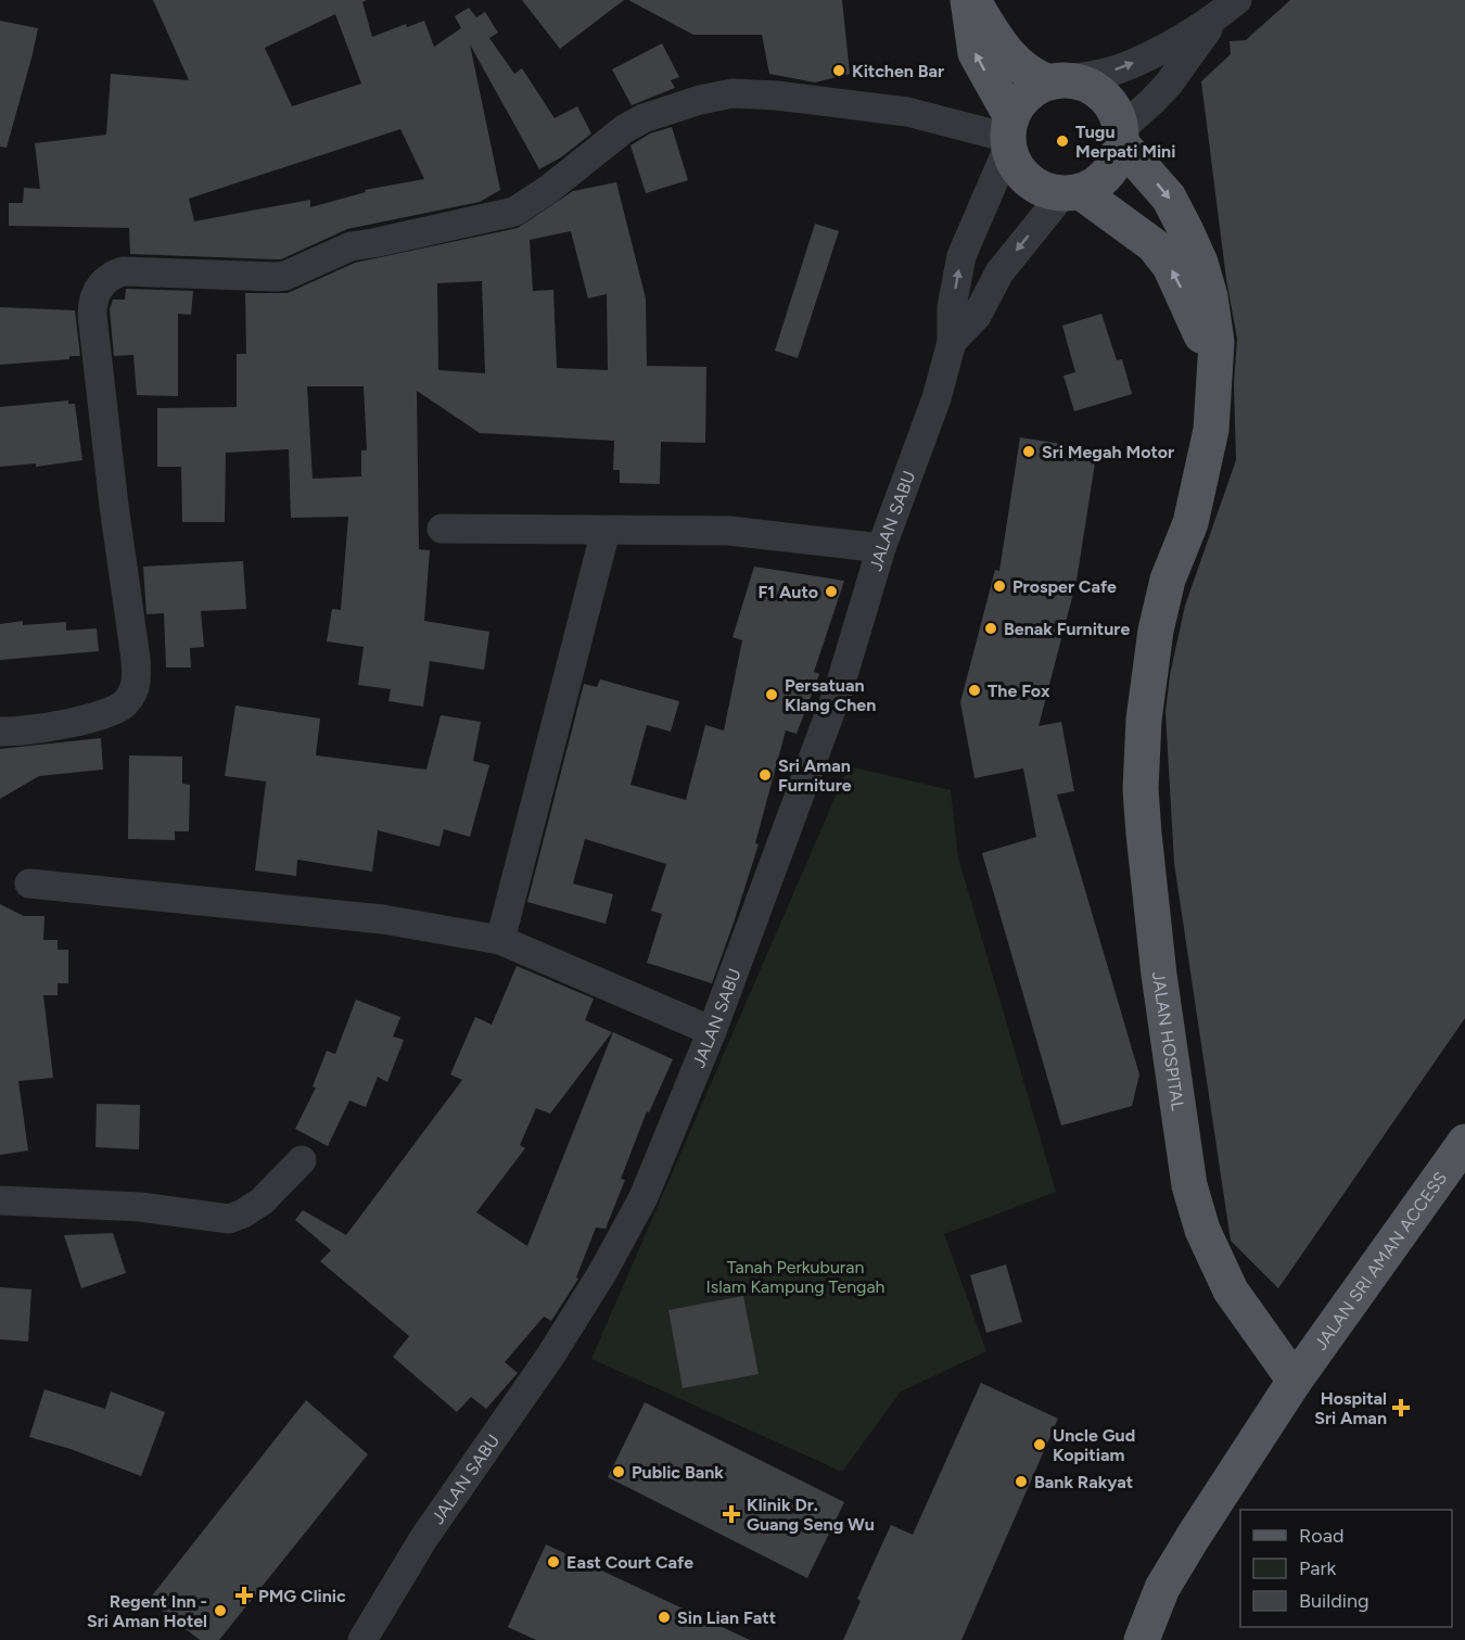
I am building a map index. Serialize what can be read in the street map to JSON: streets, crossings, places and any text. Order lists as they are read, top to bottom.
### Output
{
  "streets": {
    "main road": ["JALAN HOSPITAL", "JALAN SRI AMAN ACCESS"],
    "street": ["JALAN SABU"]
  },
  "crossings": [
    ["JALAN HOSPITAL", "JALAN SRI AMAN ACCESS"]
  ],
  "parks": ["Tanah Perkuburan Islam Kampung Tengah"],
  "places": {
    "other": [
      "Kitchen Bar",
      "Tugu Merpati Mini",
      "Sri Megah Motor",
      "Prosper Cafe",
      "F1 Auto",
      "Benak Furniture",
      "The Fox",
      "Persatuan Klang Chen",
      "Sri Aman Furniture",
      "Uncle Gud Kopitiam",
      "Public Bank",
      "Bank Rakyat",
      "East Court Cafe",
      "Regent Inn - Sri Aman Hotel",
      "Sin Lian Fatt"
    ],
    "health": ["Hospital Sri Aman", "Klinik Dr. Guang Seng Wu", "PMG Clinic"]
  },
  "legend": ["Road", "Park", "Building"]
}
